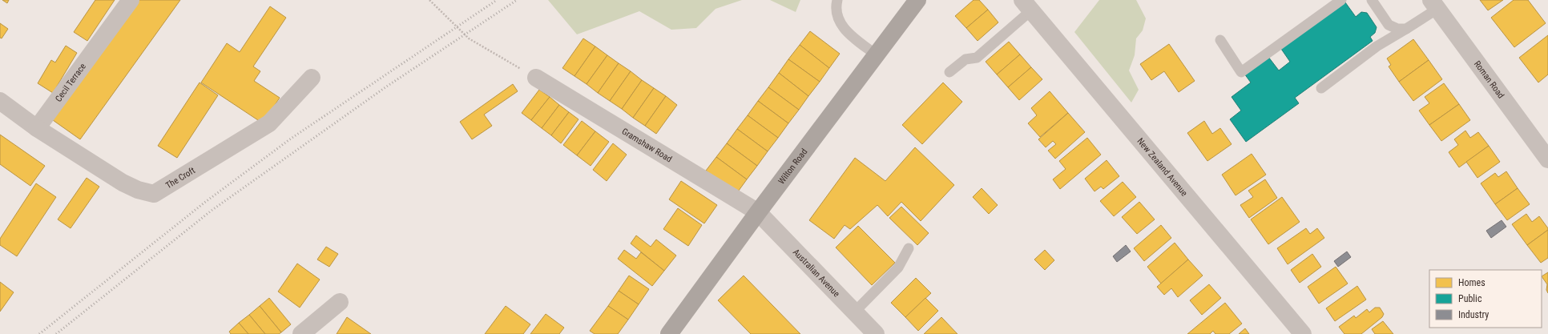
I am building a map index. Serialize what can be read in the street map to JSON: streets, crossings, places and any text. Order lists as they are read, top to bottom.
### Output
{
  "streets": {
    "highway": ["Wilton Road"],
    "street": [
      "Roman Road",
      "Cecil Terrace",
      "Gramshaw Road",
      "New Zealand Avenue",
      "The Croft",
      "Australian Avenue"
    ]
  },
  "crossings": [
    ["Cecil Terrace", "The Croft"],
    ["Gramshaw Road", "Wilton Road"],
    ["Gramshaw Road", "Australian Avenue"],
    ["Wilton Road", "Australian Avenue"]
  ],
  "legend": ["Homes", "Public", "Industry"]
}
